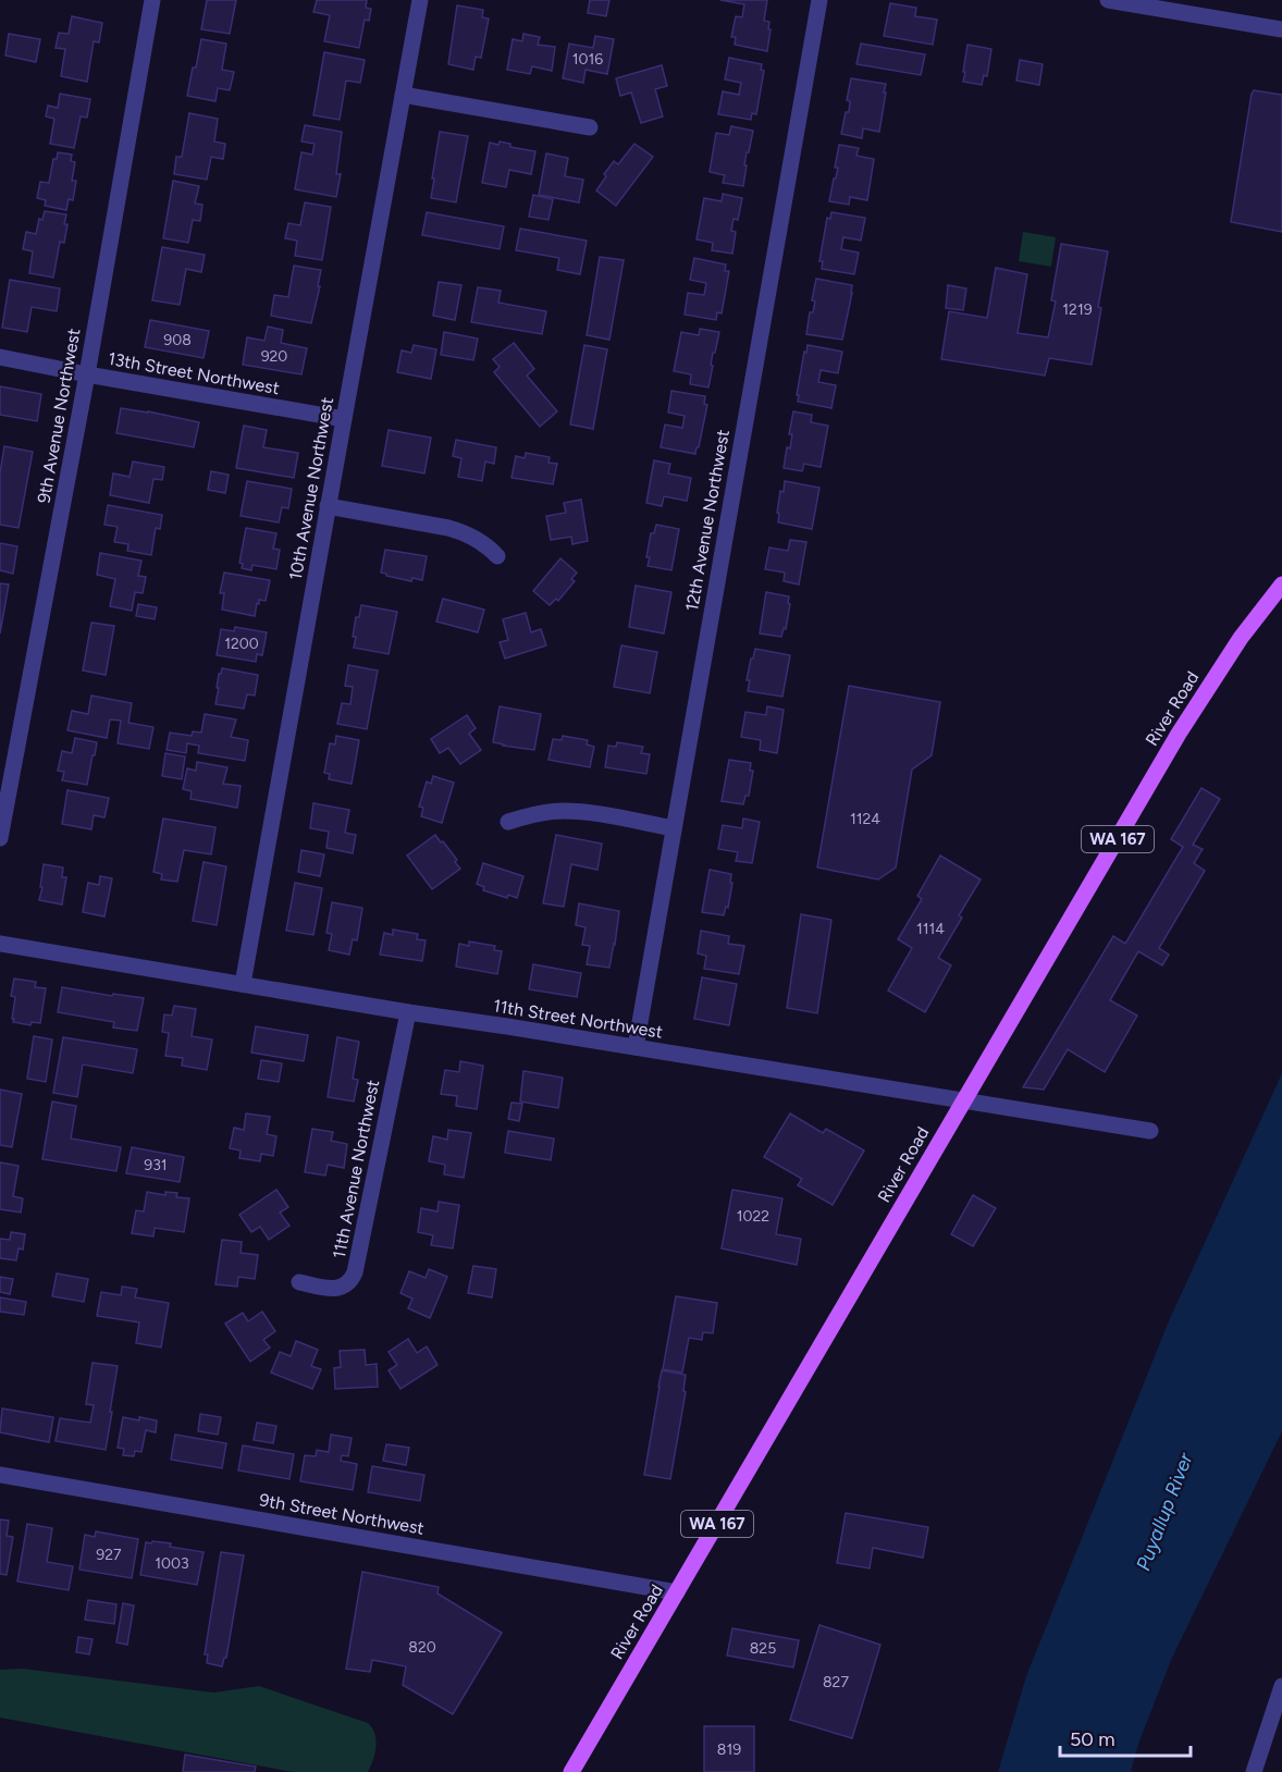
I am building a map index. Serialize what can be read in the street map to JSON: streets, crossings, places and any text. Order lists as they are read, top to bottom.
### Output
{
  "streets": {
    "main road": ["River Road", "WA 167"],
    "street": [
      "13th Street Northwest",
      "9th Avenue Northwest",
      "10th Avenue Northwest",
      "12th Avenue Northwest",
      "11th Street Northwest",
      "11th Avenue Northwest",
      "9th Street Northwest"
    ]
  },
  "crossings": [
    ["13th Street Northwest", "9th Avenue Northwest"],
    ["13th Street Northwest", "10th Avenue Northwest"],
    ["10th Avenue Northwest", "11th Street Northwest"],
    ["12th Avenue Northwest", "11th Street Northwest"],
    ["River Road", "11th Street Northwest"],
    ["River Road", "9th Street Northwest"],
    ["11th Street Northwest", "11th Avenue Northwest"]
  ],
  "water": ["Puyallup River"],
  "house_numbers": [
    "1016",
    "1219",
    "908",
    "920",
    "1200",
    "1124",
    "1114",
    "931",
    "1022",
    "927",
    "1003",
    "820",
    "825",
    "827",
    "819"
  ],
  "scale_bar": "50 m"
}
